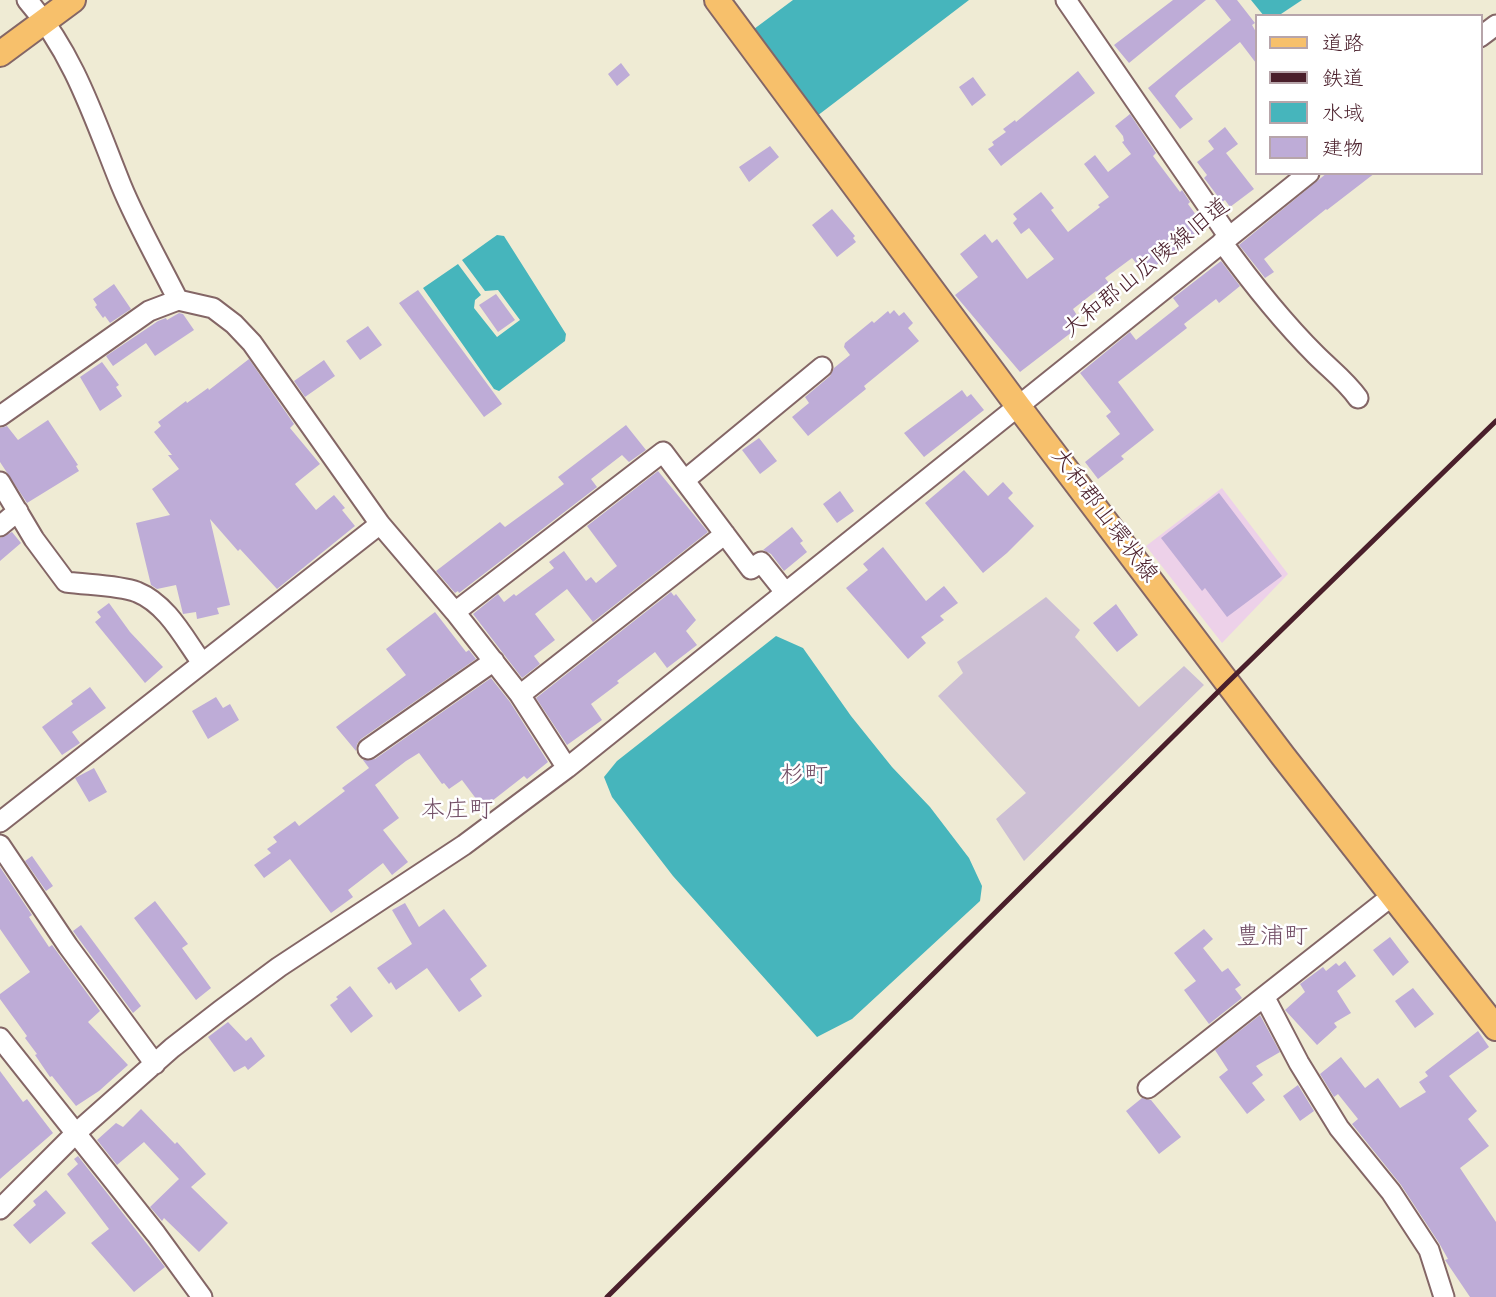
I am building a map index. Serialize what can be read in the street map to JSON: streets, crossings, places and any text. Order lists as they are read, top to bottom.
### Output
{
  "streets": {
    "main road": ["大和郡山環状線"],
    "street": ["大和郡山広陵線旧道"]
  },
  "crossings": [
    ["大和郡山広陵線旧道", "大和郡山環状線"]
  ],
  "districts": ["杉町", "本庄町", "豊浦町"],
  "legend": [
    "道路",
    "鉄道",
    "水域",
    "建物"
  ]
}
